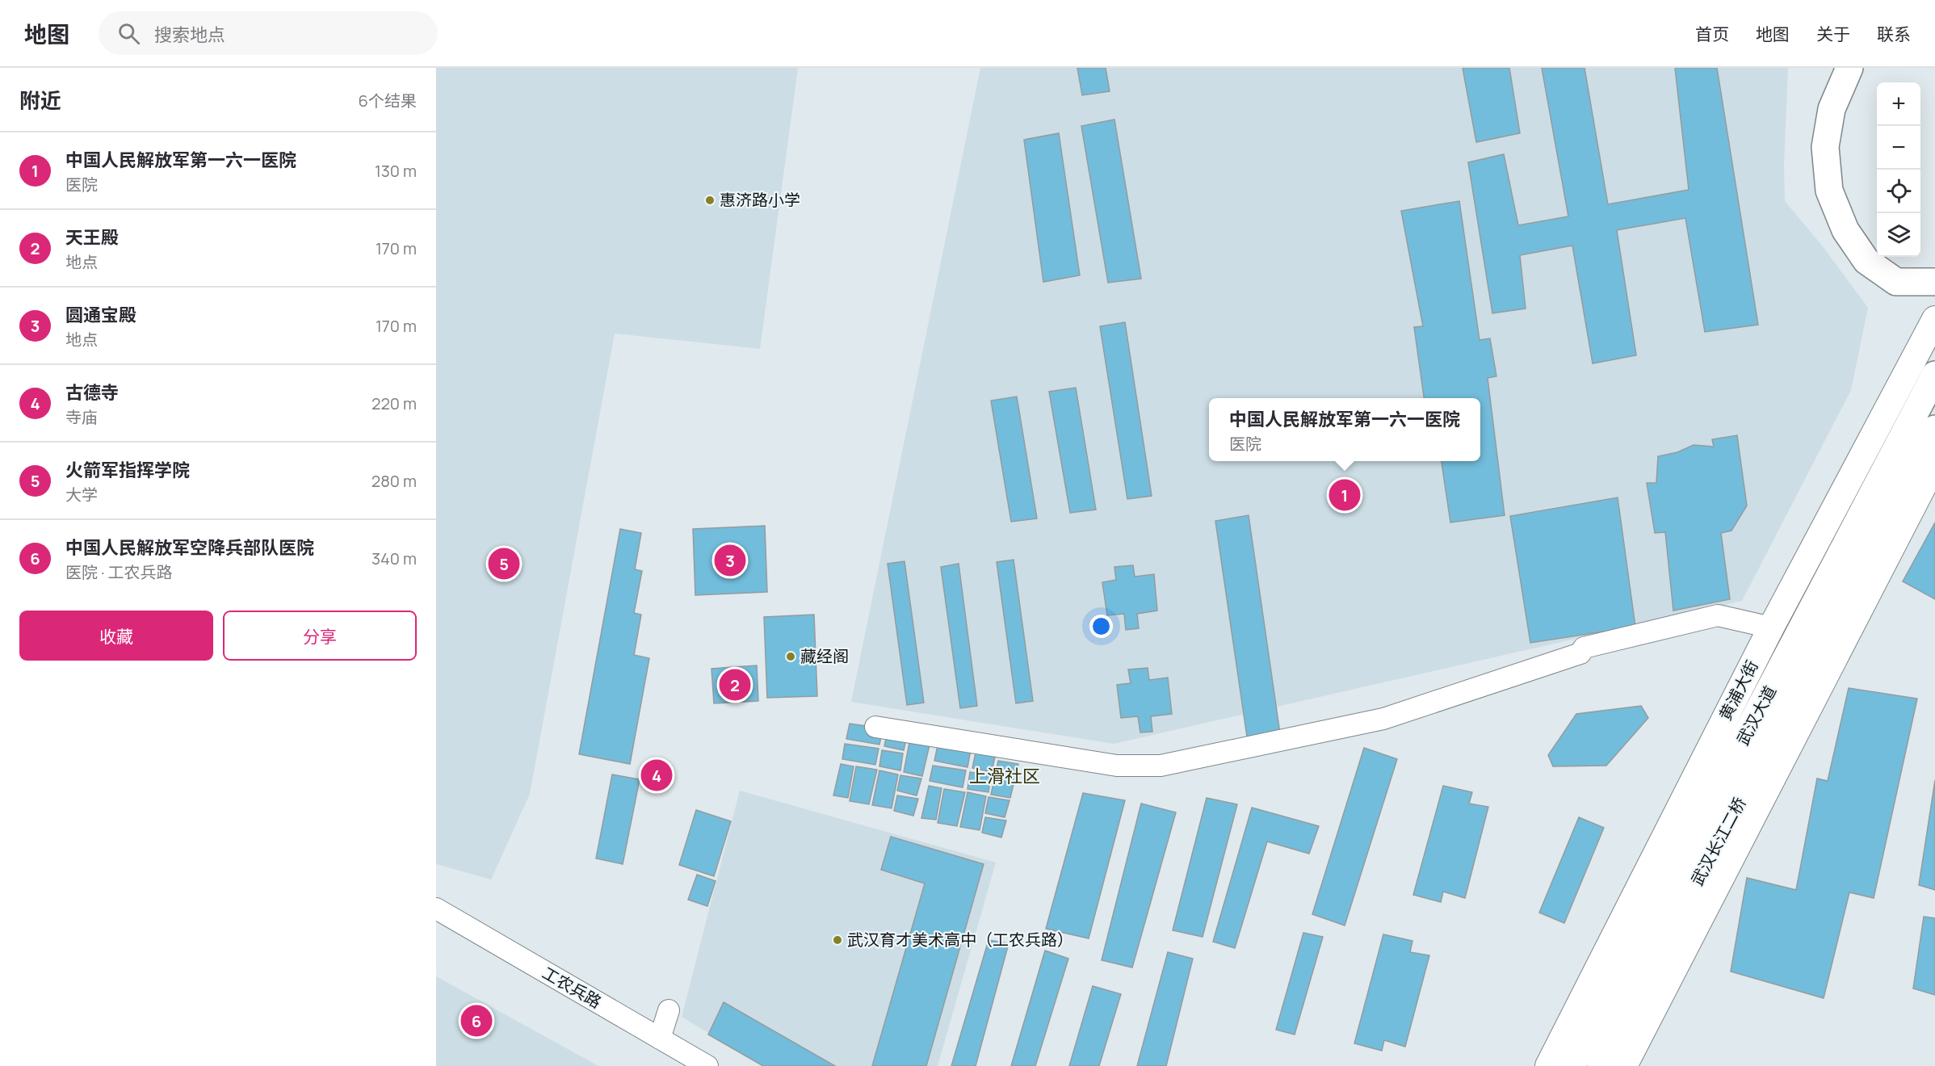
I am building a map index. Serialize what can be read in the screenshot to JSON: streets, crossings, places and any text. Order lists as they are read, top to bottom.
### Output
{
  "streets": {
    "highway": ["武汉大道", "武汉长江二桥"],
    "main road": ["黄浦大街"],
    "street": ["工农兵路"]
  },
  "crossings": [
    ["武汉大道", "武汉长江二桥"]
  ],
  "districts": ["上滑社区"],
  "places": ["惠济路小学", "藏经阁", "武汉育才美术高中（工农兵路）"],
  "page": {
    "header": "地图",
    "search": "搜索地点",
    "nav": [
      "首页",
      "地图",
      "关于",
      "联系"
    ],
    "heading": ["附近", "6个结果"],
    "map_buttons": ["+", "−"],
    "list": [
      {
        "mark": "1",
        "name": "中国人民解放军第一六一医院",
        "note": "医院",
        "value": "130 m"
      },
      {
        "mark": "2",
        "name": "天王殿",
        "note": "地点",
        "value": "170 m"
      },
      {
        "mark": "3",
        "name": "圆通宝殿",
        "note": "地点",
        "value": "170 m"
      },
      {
        "mark": "4",
        "name": "古德寺",
        "note": "寺庙",
        "value": "220 m"
      },
      {
        "mark": "5",
        "name": "火箭军指挥学院",
        "note": "大学",
        "value": "280 m"
      },
      {
        "mark": "6",
        "name": "中国人民解放军空降兵部队医院",
        "note": "医院 · 工农兵路",
        "value": "340 m"
      }
    ],
    "popup": ["中国人民解放军第一六一医院", "医院"],
    "pins": [
      "1",
      "3",
      "5",
      "2",
      "4",
      "6"
    ],
    "buttons": ["收藏", "分享"]
  }
}
